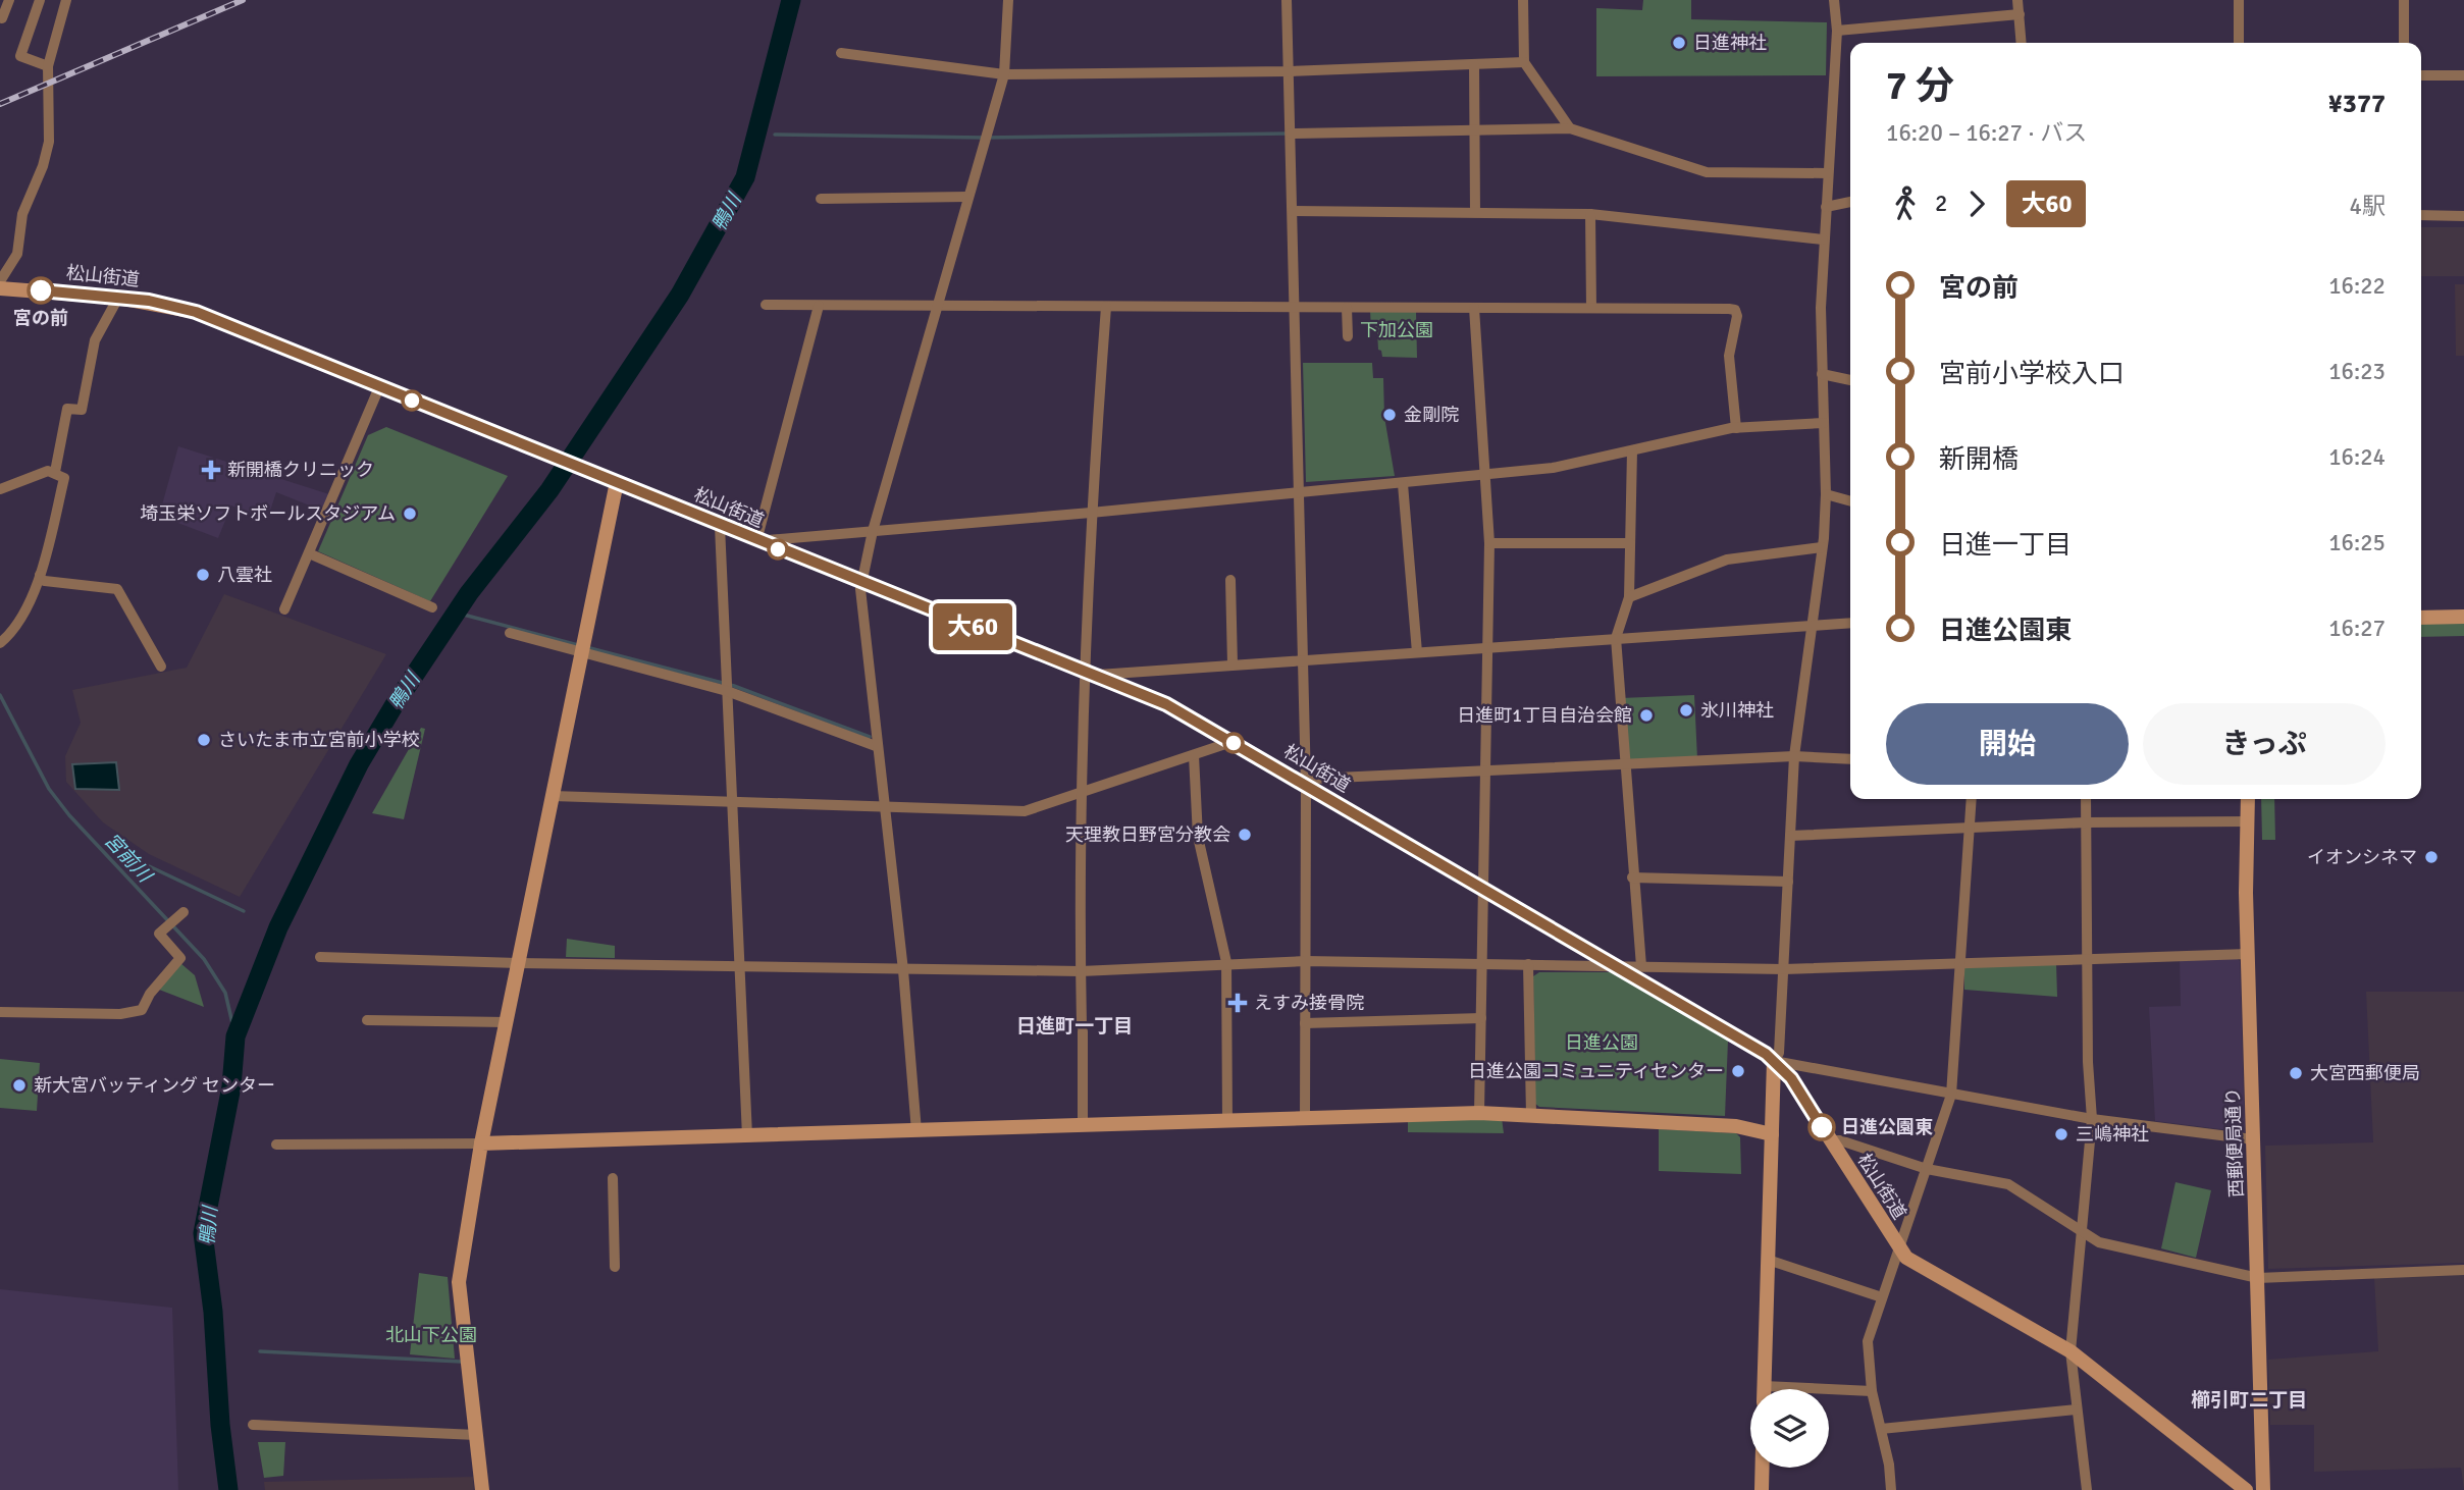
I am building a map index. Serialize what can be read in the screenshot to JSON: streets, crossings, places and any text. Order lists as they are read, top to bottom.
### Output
{
  "streets": {
    "street": ["松山街道", "西郵便局通り"]
  },
  "districts": ["日進町一丁目", "櫛引町二丁目"],
  "water": ["鴨川", "宮前川"],
  "parks": ["下加公園", "日進公園", "北山下公園"],
  "places": {
    "other": [
      "日進神社",
      "宮の前",
      "金剛院",
      "埼玉栄ソフトボールスタジアム",
      "八雲社",
      "氷川神社",
      "日進町1丁目自治会館",
      "さいたま市立宮前小学校",
      "天理教日野宮分教会",
      "イオンシネマ",
      "日進公園コミュニティセンター",
      "大宮西郵便局",
      "新大宮バッティング センター",
      "日進公園東",
      "三嶋神社"
    ],
    "health": ["新開橋クリニック", "えすみ接骨院"]
  },
  "lines": ["bus line 大60"],
  "page": {
    "on_map": "大60",
    "heading": ["7 分", "16:20 – 16:27 · バス", "¥377"],
    "legs": ["2", "大60", "4駅"],
    "list": [
      {
        "name": "宮の前",
        "value": "16:22"
      },
      {
        "name": "宮前小学校入口",
        "value": "16:23"
      },
      {
        "name": "新開橋",
        "value": "16:24"
      },
      {
        "name": "日進一丁目",
        "value": "16:25"
      },
      {
        "name": "日進公園東",
        "value": "16:27"
      }
    ],
    "buttons": ["開始", "きっぷ"]
  }
}
